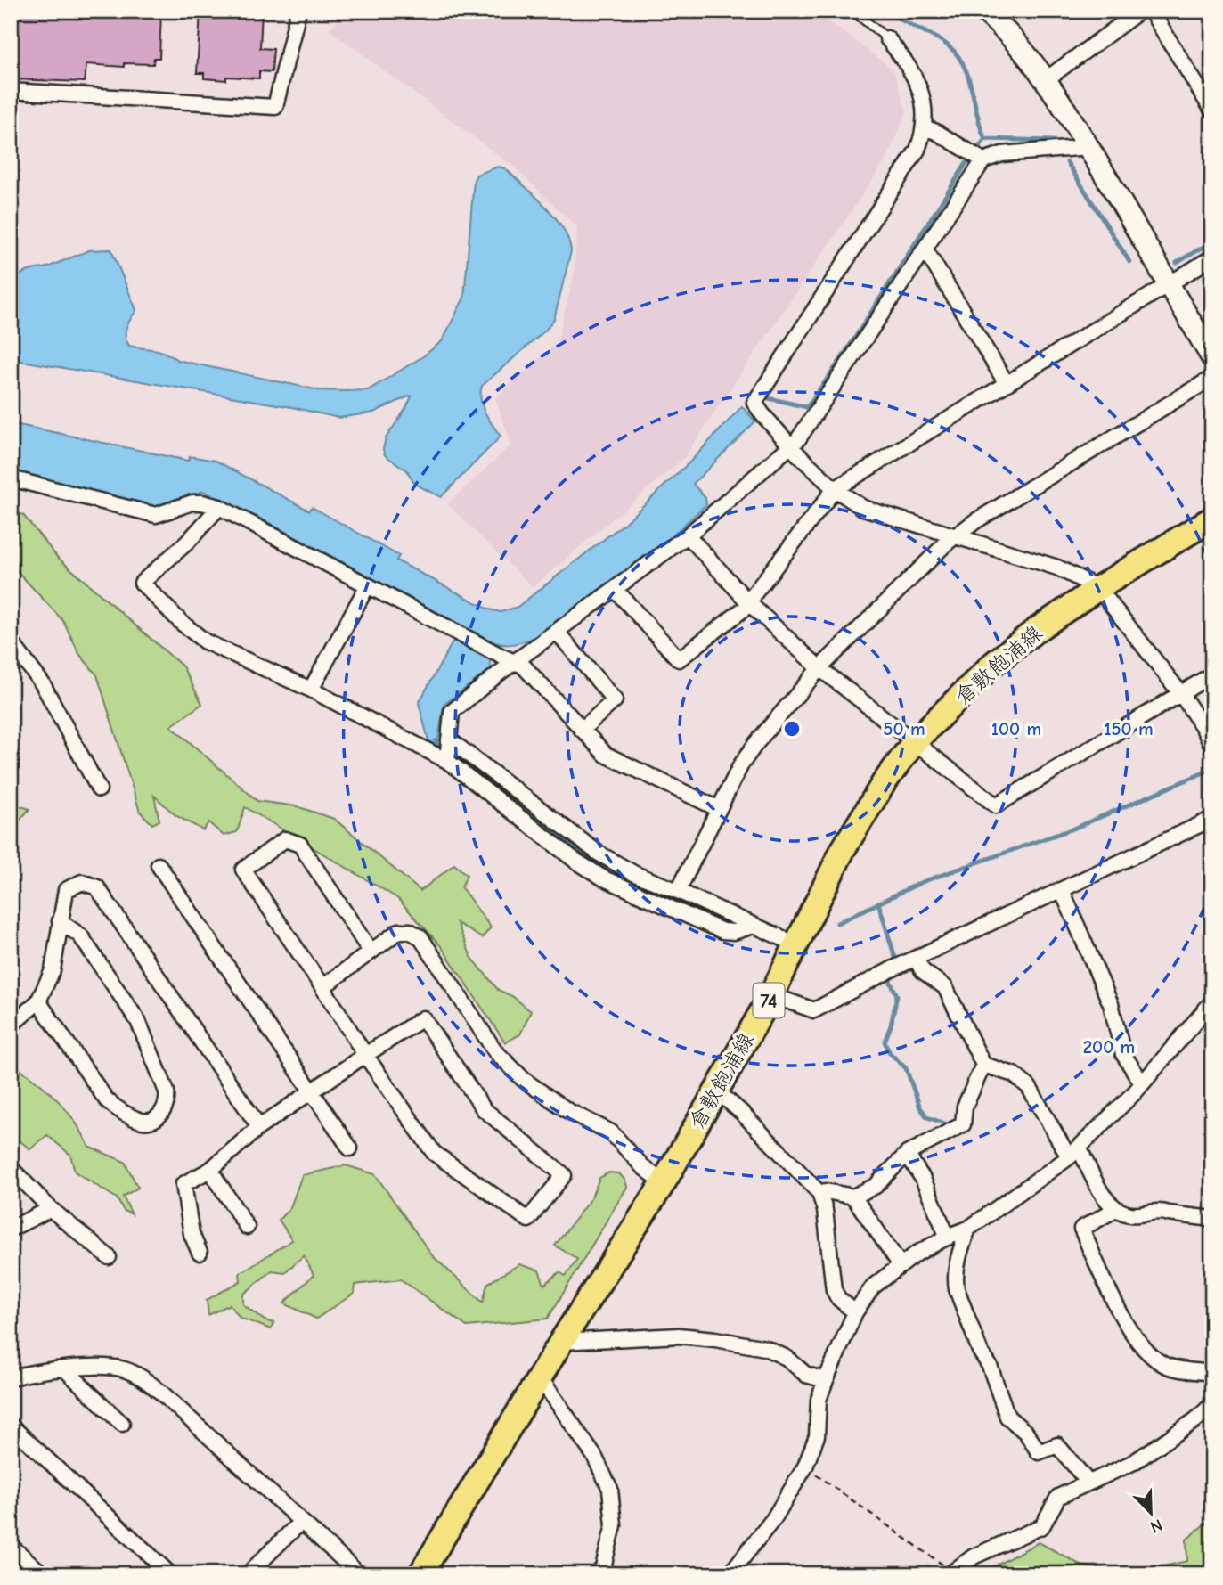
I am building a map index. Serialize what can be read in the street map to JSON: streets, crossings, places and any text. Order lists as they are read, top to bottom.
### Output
{
  "streets": {
    "main road": ["倉敷飽浦線", "74"]
  },
  "north": "bottom right",
  "rings": [
    "50 m",
    "100 m",
    "150 m",
    "200 m"
  ]
}
